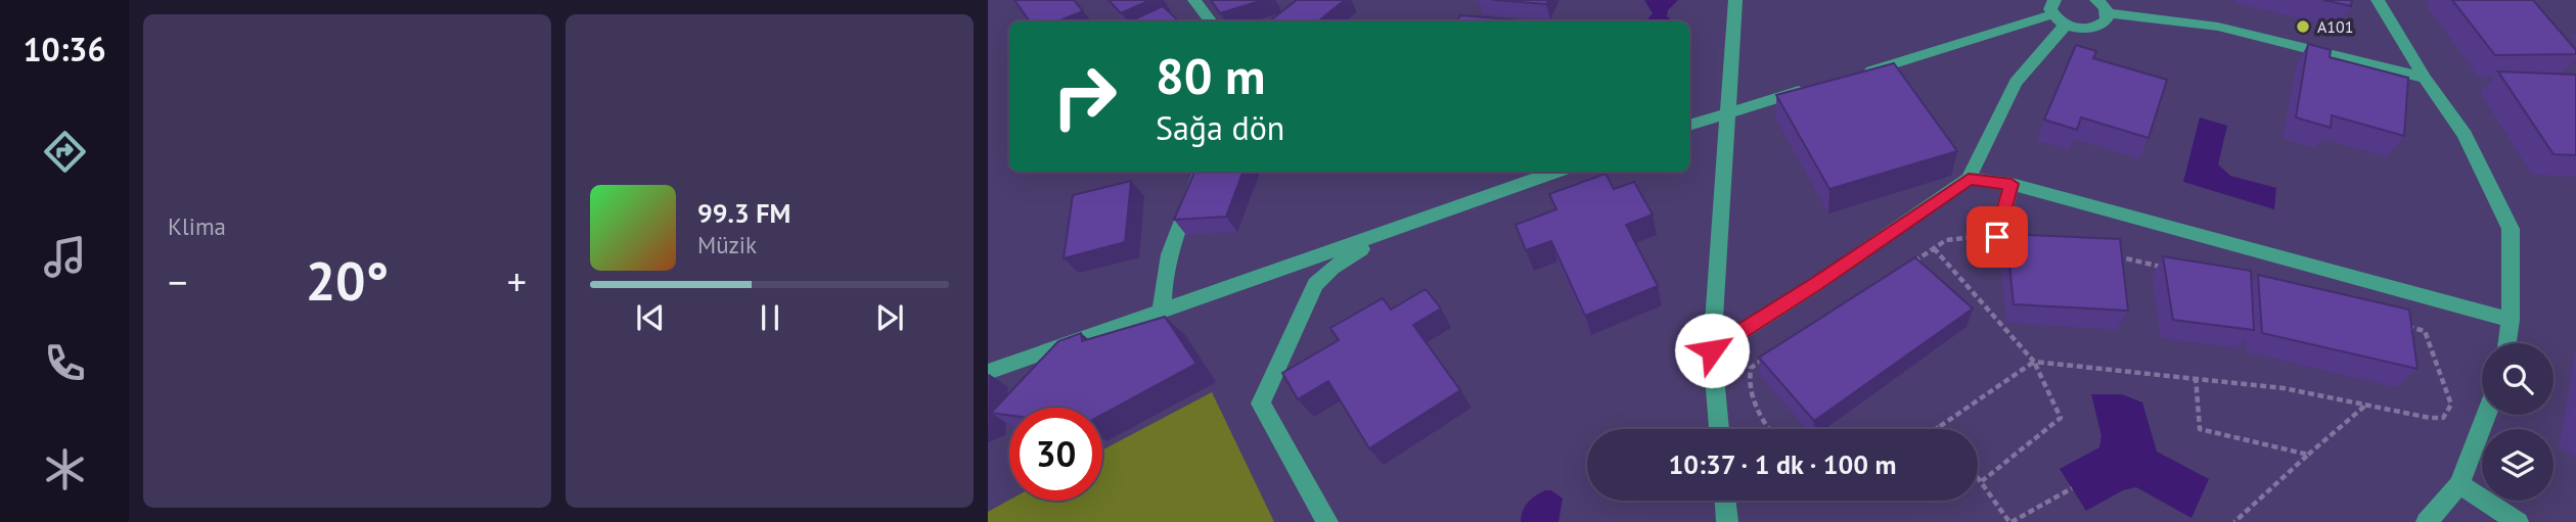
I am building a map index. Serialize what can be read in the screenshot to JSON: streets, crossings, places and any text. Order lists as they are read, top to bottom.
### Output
{
  "places": ["A101"],
  "page": {
    "tabs": "10:36",
    "tile": "Klima",
    "turn": ["80 m", "Sağa dön"],
    "song": ["99.3 FM", "Müzik"],
    "heat": ["−", "20°", "+"],
    "limit": "30",
    "trip": "10:37 · 1 dk · 100 m"
  }
}
